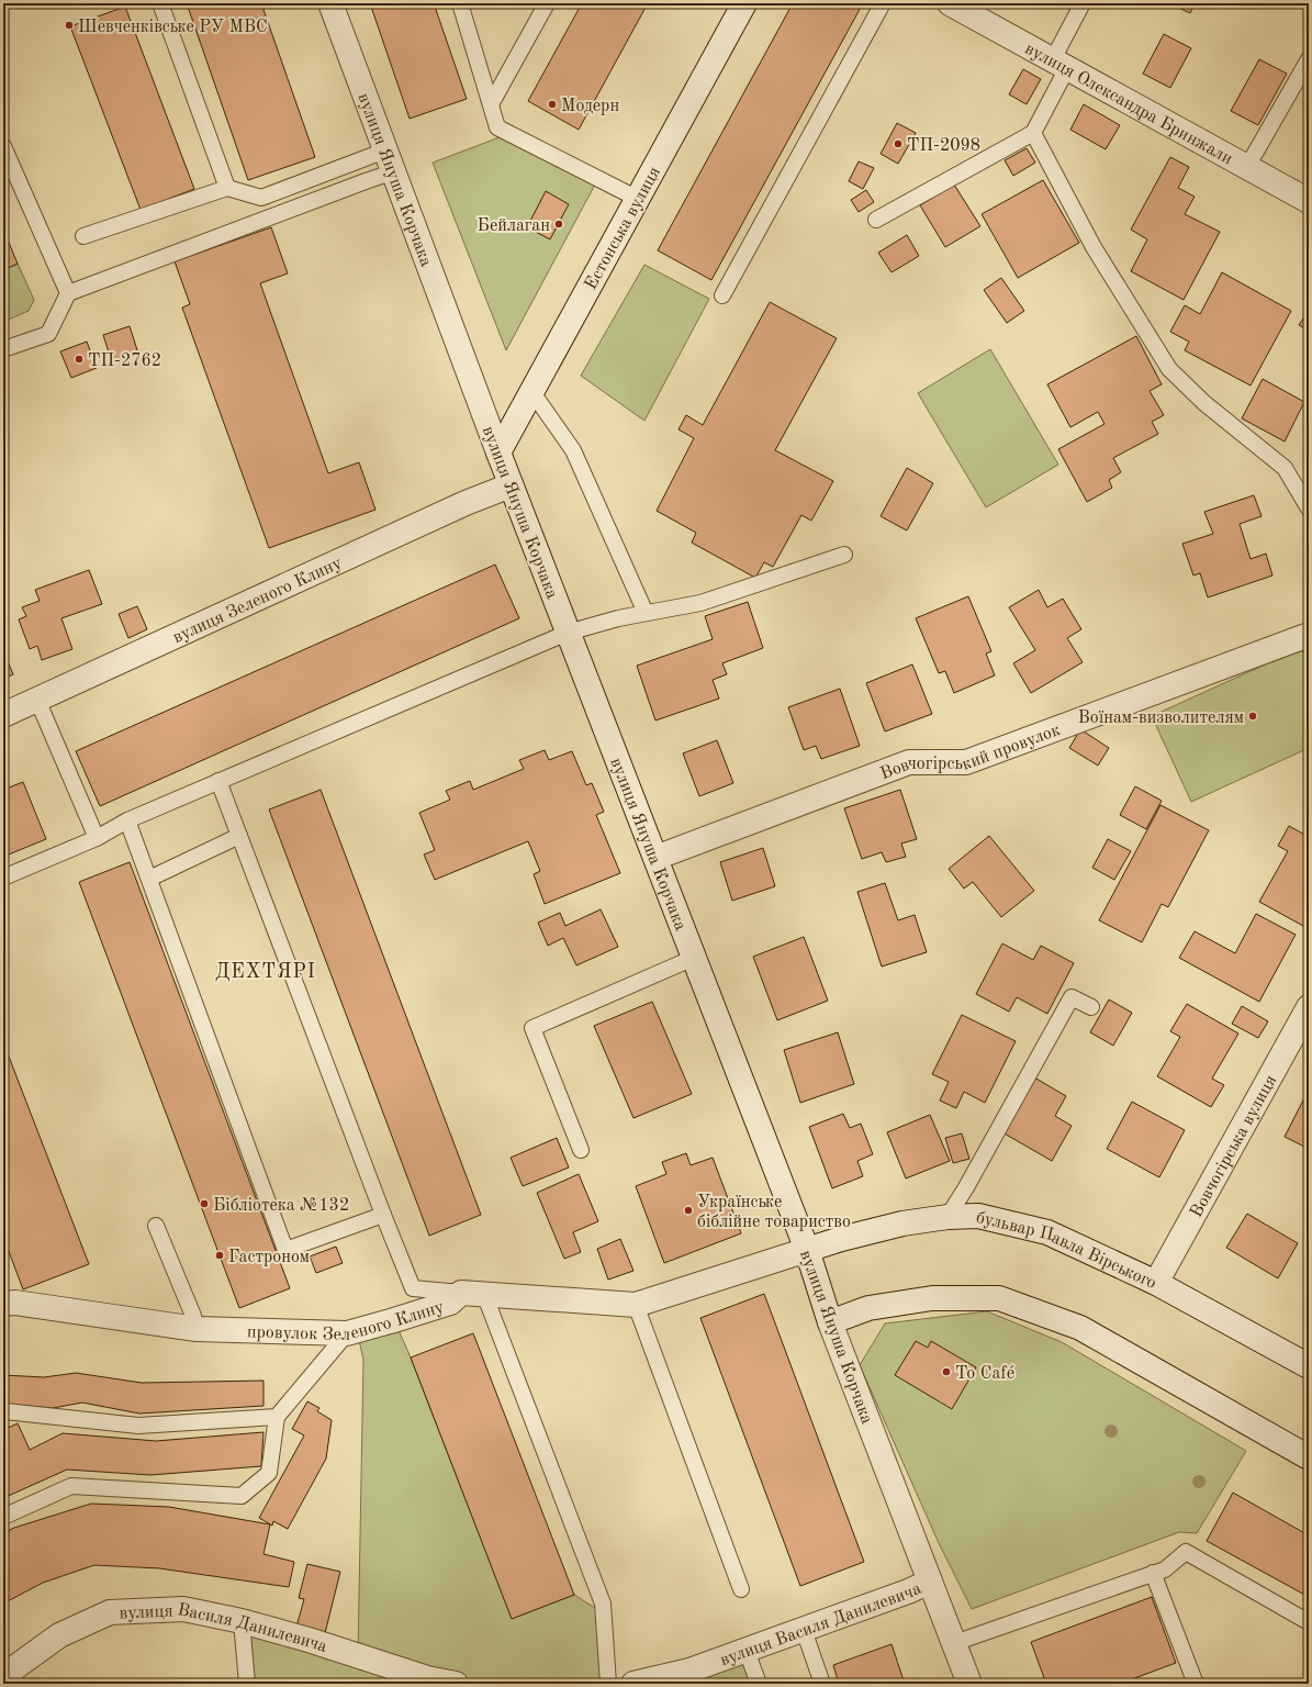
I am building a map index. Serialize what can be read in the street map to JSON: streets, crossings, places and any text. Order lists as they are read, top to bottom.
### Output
{
  "streets": {
    "street": [
      "вулиця Олександра Бринжали",
      "вулиця Януша Корчака",
      "Естонська вулиця",
      "вулиця Зеленого Клину",
      "Вовчогірський провулок",
      "Вовчогірська вулиця",
      "бульвар Павла Вірського",
      "провулок Зеленого Клину",
      "вулиця Василя Данилевича"
    ]
  },
  "crossings": [
    ["вулиця Януша Корчака", "Естонська вулиця"],
    ["вулиця Януша Корчака", "вулиця Зеленого Клину"],
    ["вулиця Януша Корчака", "Вовчогірський провулок"],
    ["вулиця Януша Корчака", "бульвар Павла Вірського"],
    ["вулиця Януша Корчака", "вулиця Василя Данилевича"],
    ["Вовчогірська вулиця", "бульвар Павла Вірського"]
  ],
  "districts": ["ДЕХТЯРІ"],
  "places": [
    "Шевченківське РУ МВС",
    "Модерн",
    "ТП-2098",
    "Бейлаган",
    "ТП-2762",
    "Воїнам-визволителям",
    "Бібліотека №132",
    "Українське біблійне товариство",
    "Гастроном",
    "To Café"
  ]
}
